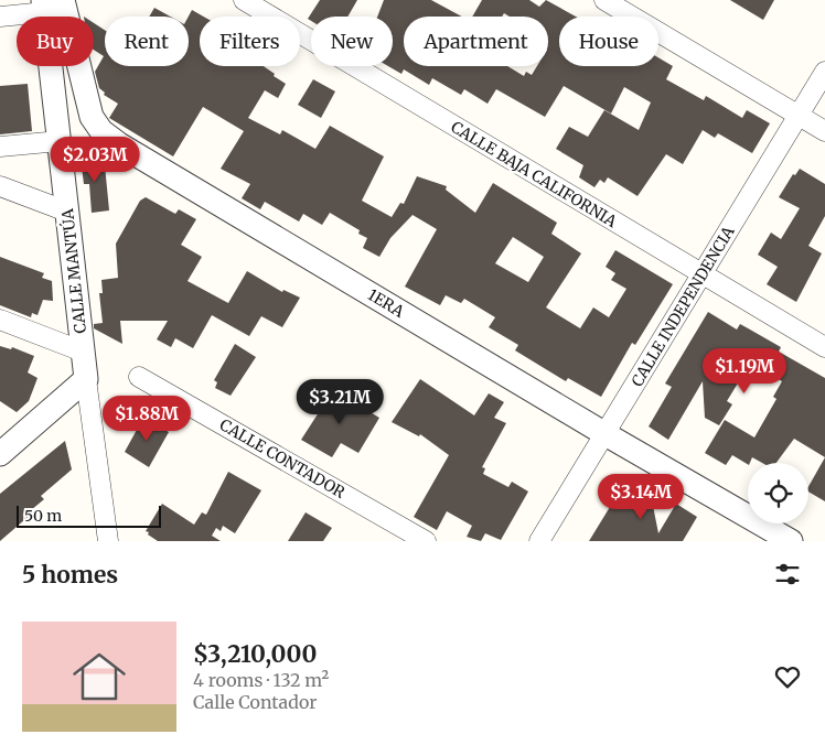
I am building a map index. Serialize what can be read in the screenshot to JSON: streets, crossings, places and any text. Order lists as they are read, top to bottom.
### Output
{
  "streets": {
    "street": [
      "CALLE BAJA CALIFORNIA",
      "CALLE MANTÚA",
      "1ERA",
      "CALLE INDEPENDENCIA",
      "CALLE CONTADOR"
    ]
  },
  "crossings": [
    ["CALLE BAJA CALIFORNIA", "CALLE INDEPENDENCIA"],
    ["CALLE MANTÚA", "1ERA"],
    ["1ERA", "CALLE INDEPENDENCIA"]
  ],
  "scale_bar": "50 m",
  "page": {
    "chip": [
      "Buy",
      "Rent",
      "Filters",
      "New",
      "Apartment",
      "House"
    ],
    "price": [
      "$2.03M",
      "$1.19M",
      "$3.21M",
      "$1.88M",
      "$3.14M"
    ],
    "scale": "50 m",
    "heading": "5 homes",
    "list": [
      {
        "name": "$3,210,000",
        "note": "4 rooms · 132 m² · Calle Contador"
      }
    ]
  }
}
